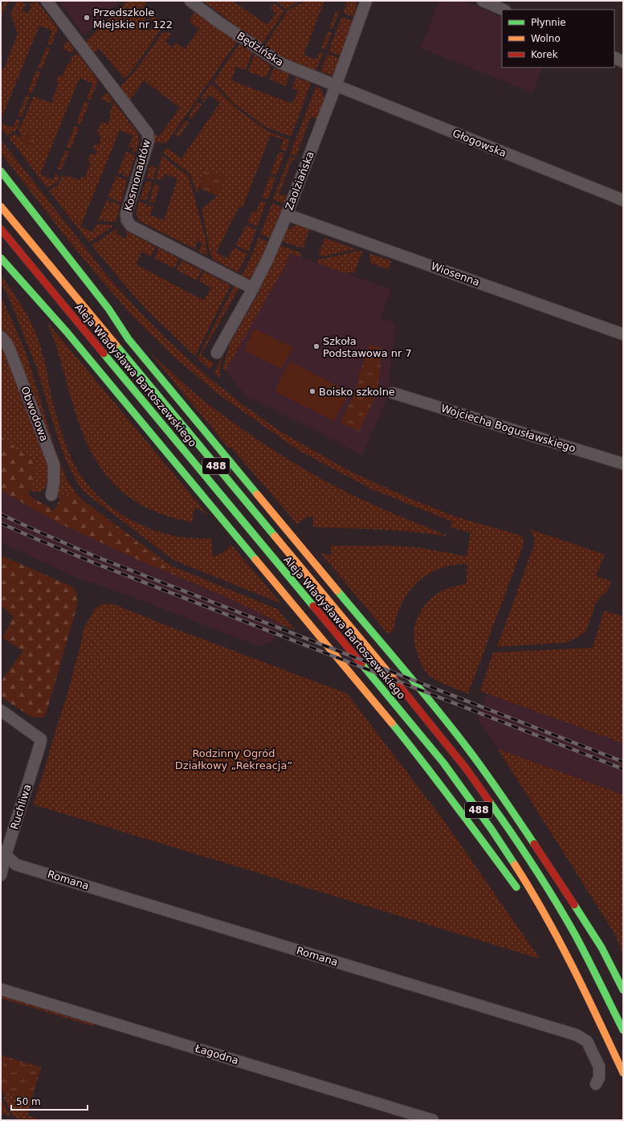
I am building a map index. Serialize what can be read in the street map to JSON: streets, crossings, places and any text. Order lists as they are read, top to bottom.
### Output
{
  "streets": {
    "main road": ["Aleja Władysława Bartoszewskiego", "488"],
    "street": [
      "Będzińska",
      "Głogowska",
      "Kosmonautów",
      "Zaolziańska",
      "Wiosenna",
      "Obwodowa",
      "Wojciecha Bogusławskiego",
      "Ruchliwa",
      "Romana",
      "Łagodna"
    ]
  },
  "crossings": [
    ["Będzińska", "Głogowska"],
    ["Będzińska", "Zaolziańska"],
    ["Głogowska", "Zaolziańska"],
    ["Kosmonautów", "Zaolziańska"],
    ["Zaolziańska", "Wiosenna"],
    ["Ruchliwa", "Romana"]
  ],
  "parks": ["Rodzinny Ogród Działkowy „Rekreacja”"],
  "places": ["Przedszkole Miejskie nr 122", "Szkoła Podstawowa nr 7", "Boisko szkolne"],
  "legend": ["Płynnie", "Wolno", "Korek"],
  "scale_bar": "50 m"
}
